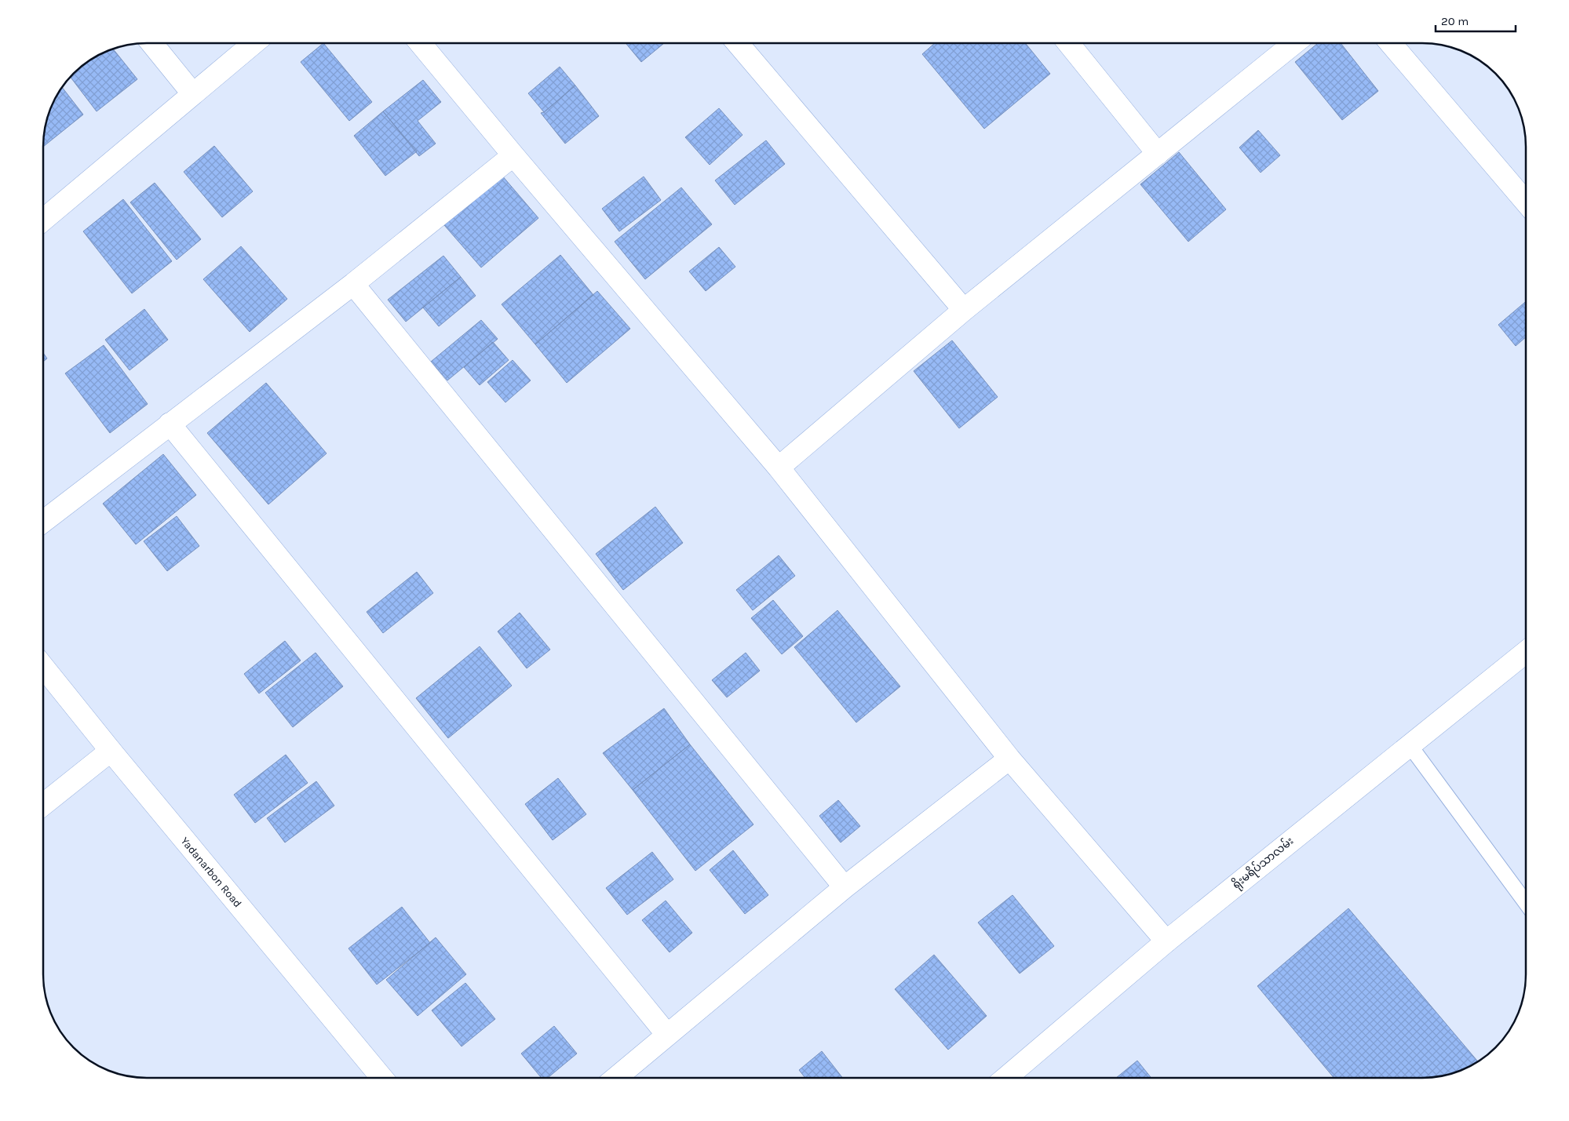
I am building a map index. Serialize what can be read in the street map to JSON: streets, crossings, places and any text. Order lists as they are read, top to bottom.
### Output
{
  "streets": {
    "street": ["ရိုးမရိပ်သာလမ်း", "Yadanarbon Road"]
  },
  "scale_bar": "20 m"
}
